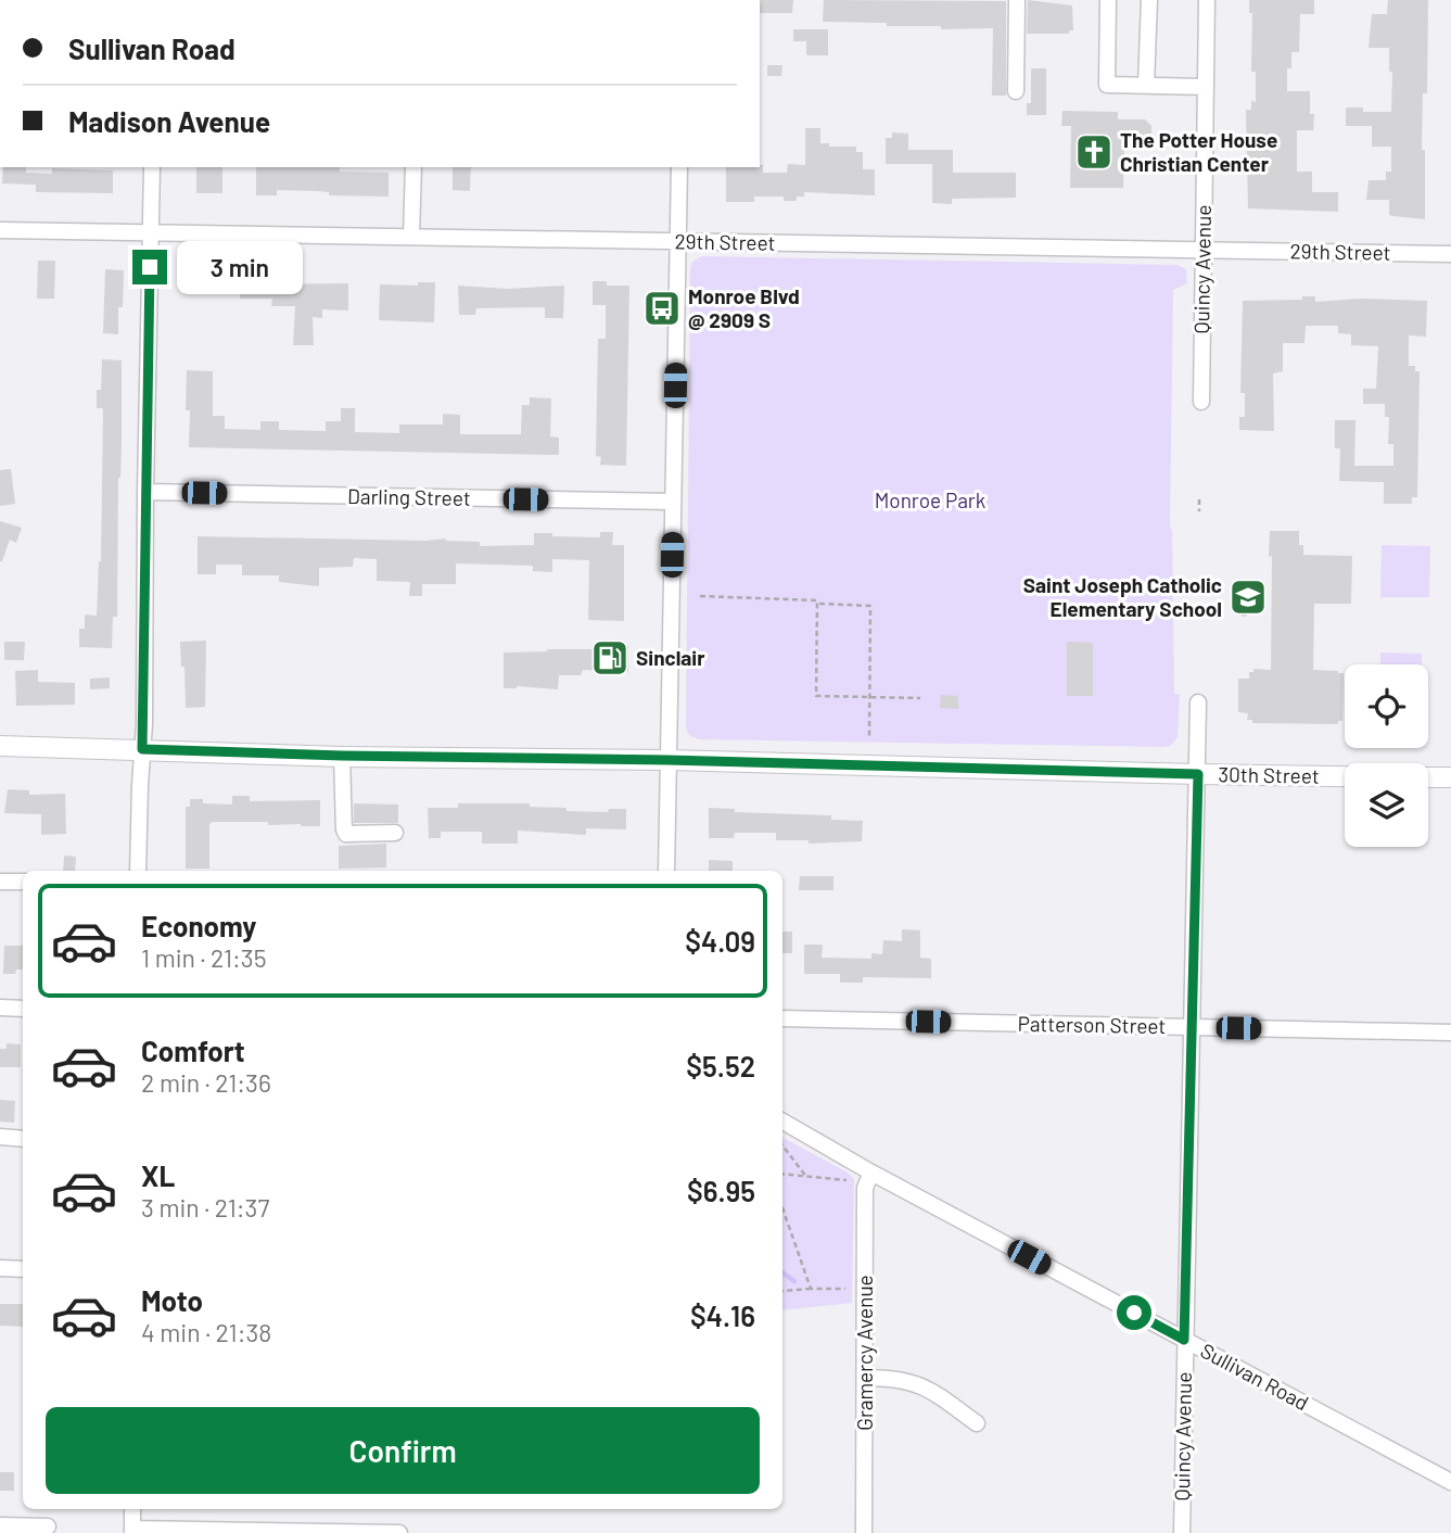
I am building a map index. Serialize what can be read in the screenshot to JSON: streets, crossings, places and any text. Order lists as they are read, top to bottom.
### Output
{
  "streets": {
    "main road": ["30th Street"],
    "street": [
      "29th Street",
      "Quincy Avenue",
      "Darling Street",
      "Patterson Street",
      "Gramercy Avenue",
      "Sullivan Road"
    ]
  },
  "crossings": [
    ["29th Street", "Quincy Avenue"],
    ["Quincy Avenue", "30th Street"],
    ["Quincy Avenue", "Patterson Street"],
    ["Quincy Avenue", "Sullivan Road"],
    ["Gramercy Avenue", "Sullivan Road"]
  ],
  "parks": ["Monroe Park"],
  "places": {
    "church": ["The Potter House Christian Center"],
    "bus stop": ["Monroe Blvd @ 2909 S"],
    "school or university": ["Saint Joseph Catholic Elementary School"],
    "fuel station": ["Sinclair"]
  },
  "page": {
    "banner": ["Sullivan Road", "Madison Avenue"],
    "bubble": "3 min",
    "list": [
      {
        "name": "Economy",
        "note": "1 min · 21:35",
        "value": "$4.09"
      },
      {
        "name": "Comfort",
        "note": "2 min · 21:36",
        "value": "$5.52"
      },
      {
        "name": "XL",
        "note": "3 min · 21:37",
        "value": "$6.95"
      },
      {
        "name": "Moto",
        "note": "4 min · 21:38",
        "value": "$4.16"
      }
    ],
    "buttons": "Confirm"
  }
}
